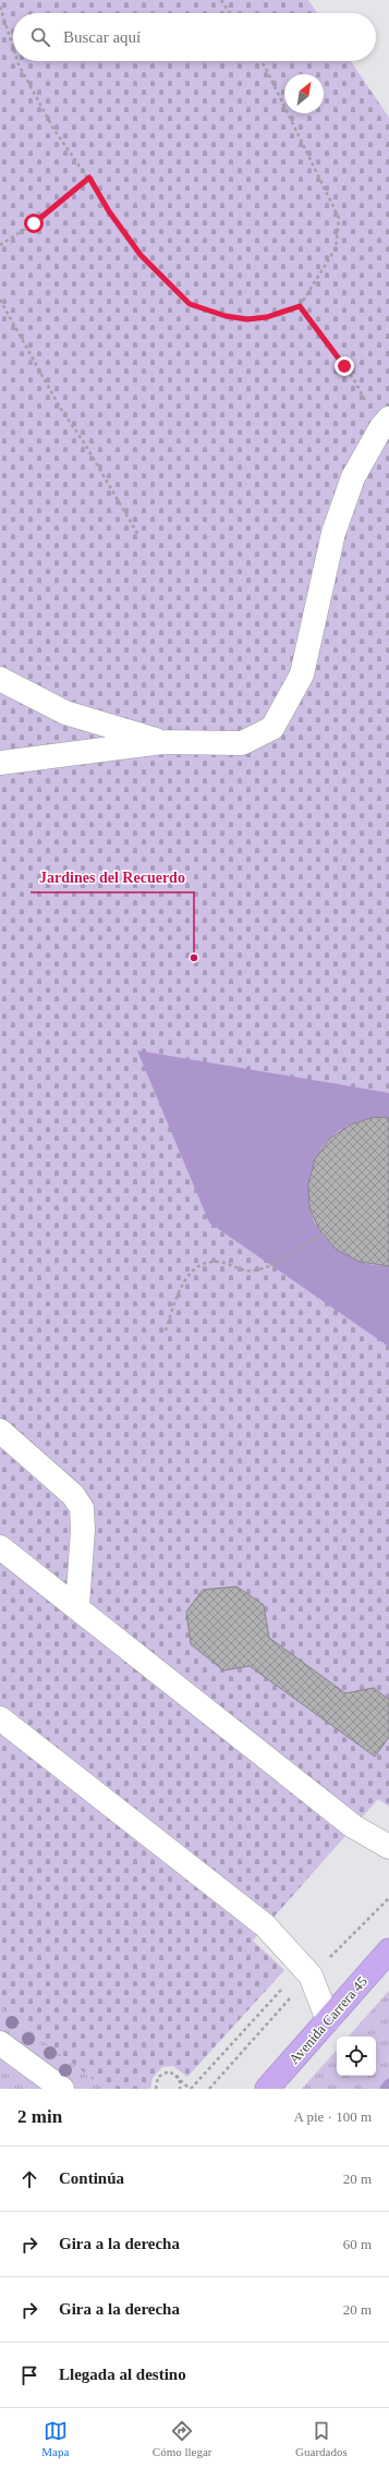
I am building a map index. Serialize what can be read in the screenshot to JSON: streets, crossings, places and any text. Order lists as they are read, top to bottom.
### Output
{
  "streets": {
    "highway": ["Avenida Carrera 45"]
  },
  "places": ["Jardines del Recuerdo"],
  "north": "top right",
  "page": {
    "search": "Buscar aquí",
    "heading": ["2 min", "A pie · 100 m"],
    "list": [
      ["Continúa", "20 m"],
      ["Gira a la derecha", "60 m"],
      ["Gira a la derecha", "20 m"],
      "Llegada al destino"
    ],
    "nav": ["Mapa", "Cómo llegar", "Guardados"]
  }
}
